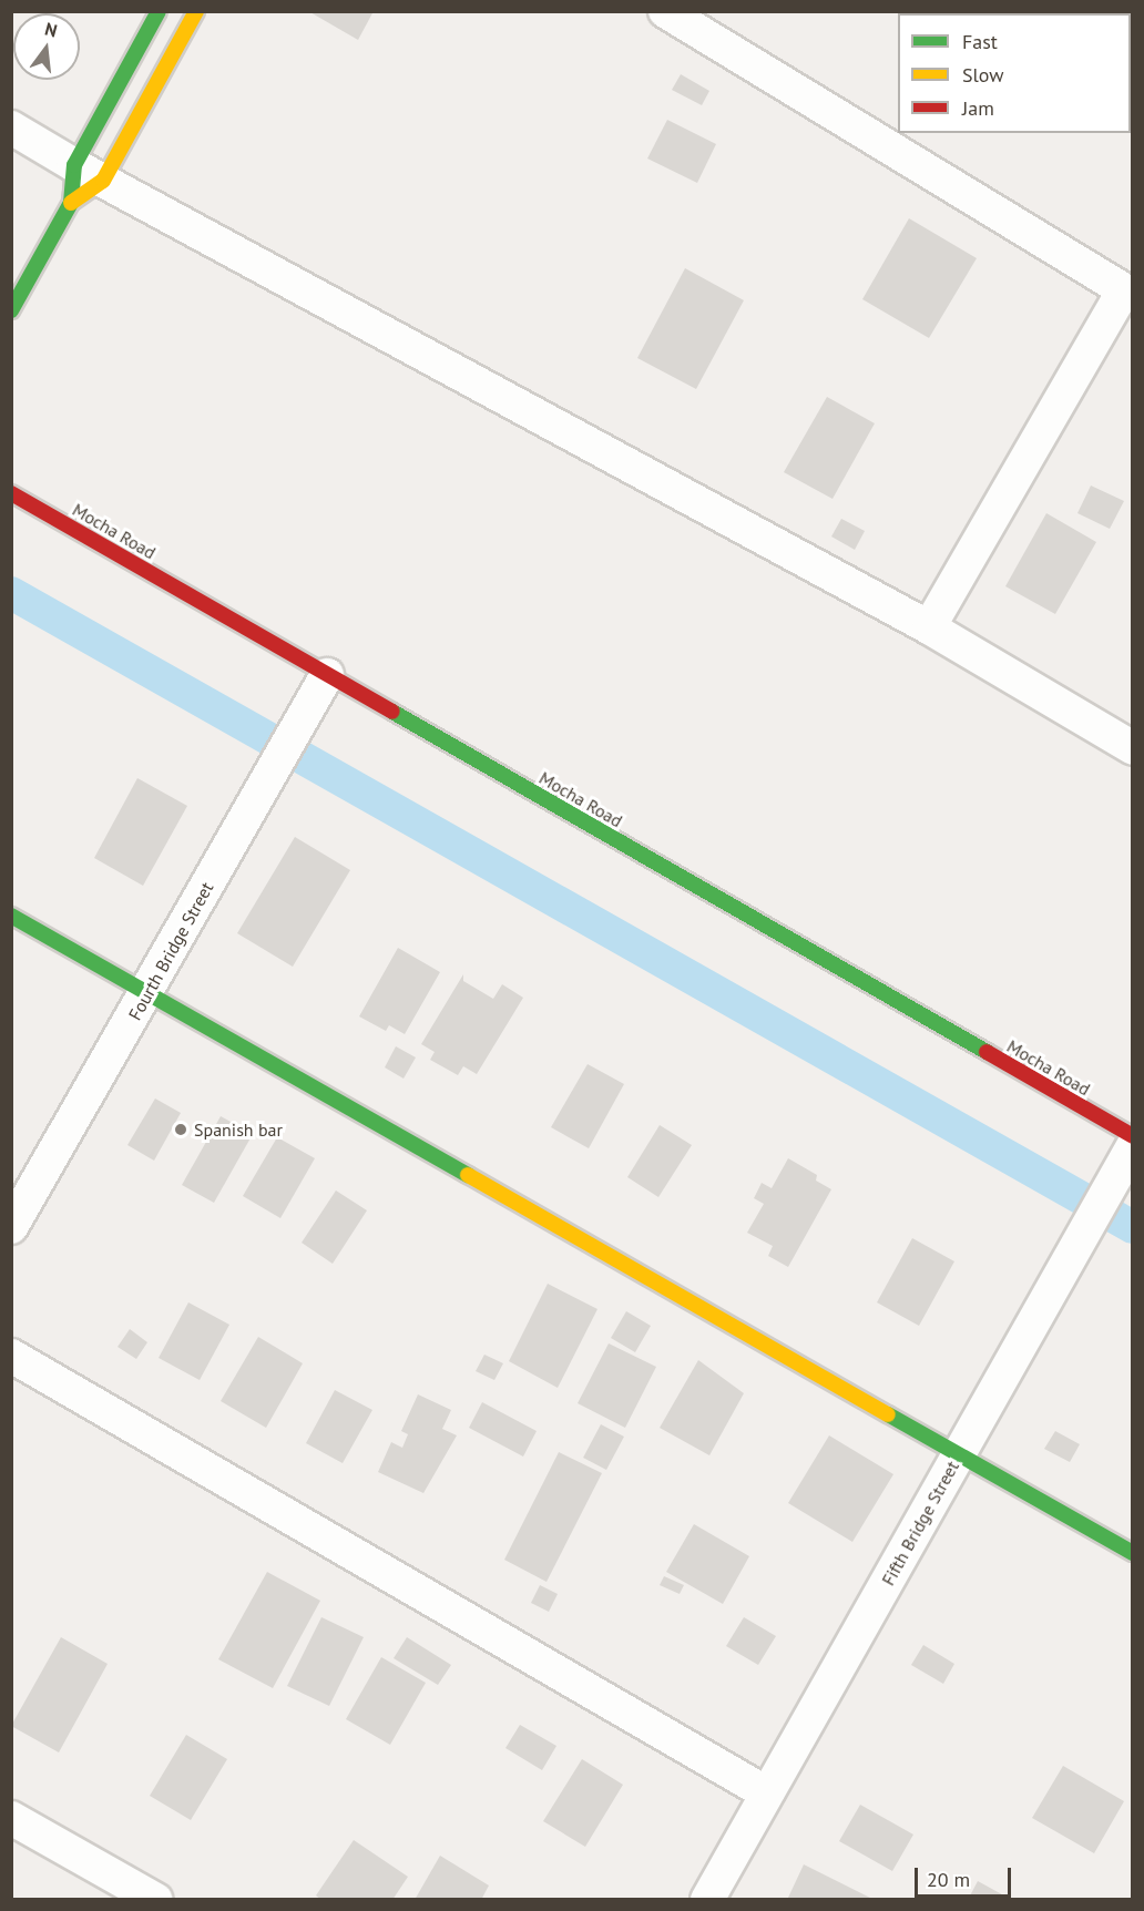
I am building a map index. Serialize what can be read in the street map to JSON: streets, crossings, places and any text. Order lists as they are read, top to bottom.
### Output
{
  "streets": {
    "street": ["Mocha Road", "Fourth Bridge Street", "Fifth Bridge Street"]
  },
  "crossings": [
    ["Mocha Road", "Fourth Bridge Street"]
  ],
  "places": ["Spanish bar"],
  "legend": ["Fast", "Slow", "Jam"],
  "scale_bar": "20 m",
  "north": "top"
}
